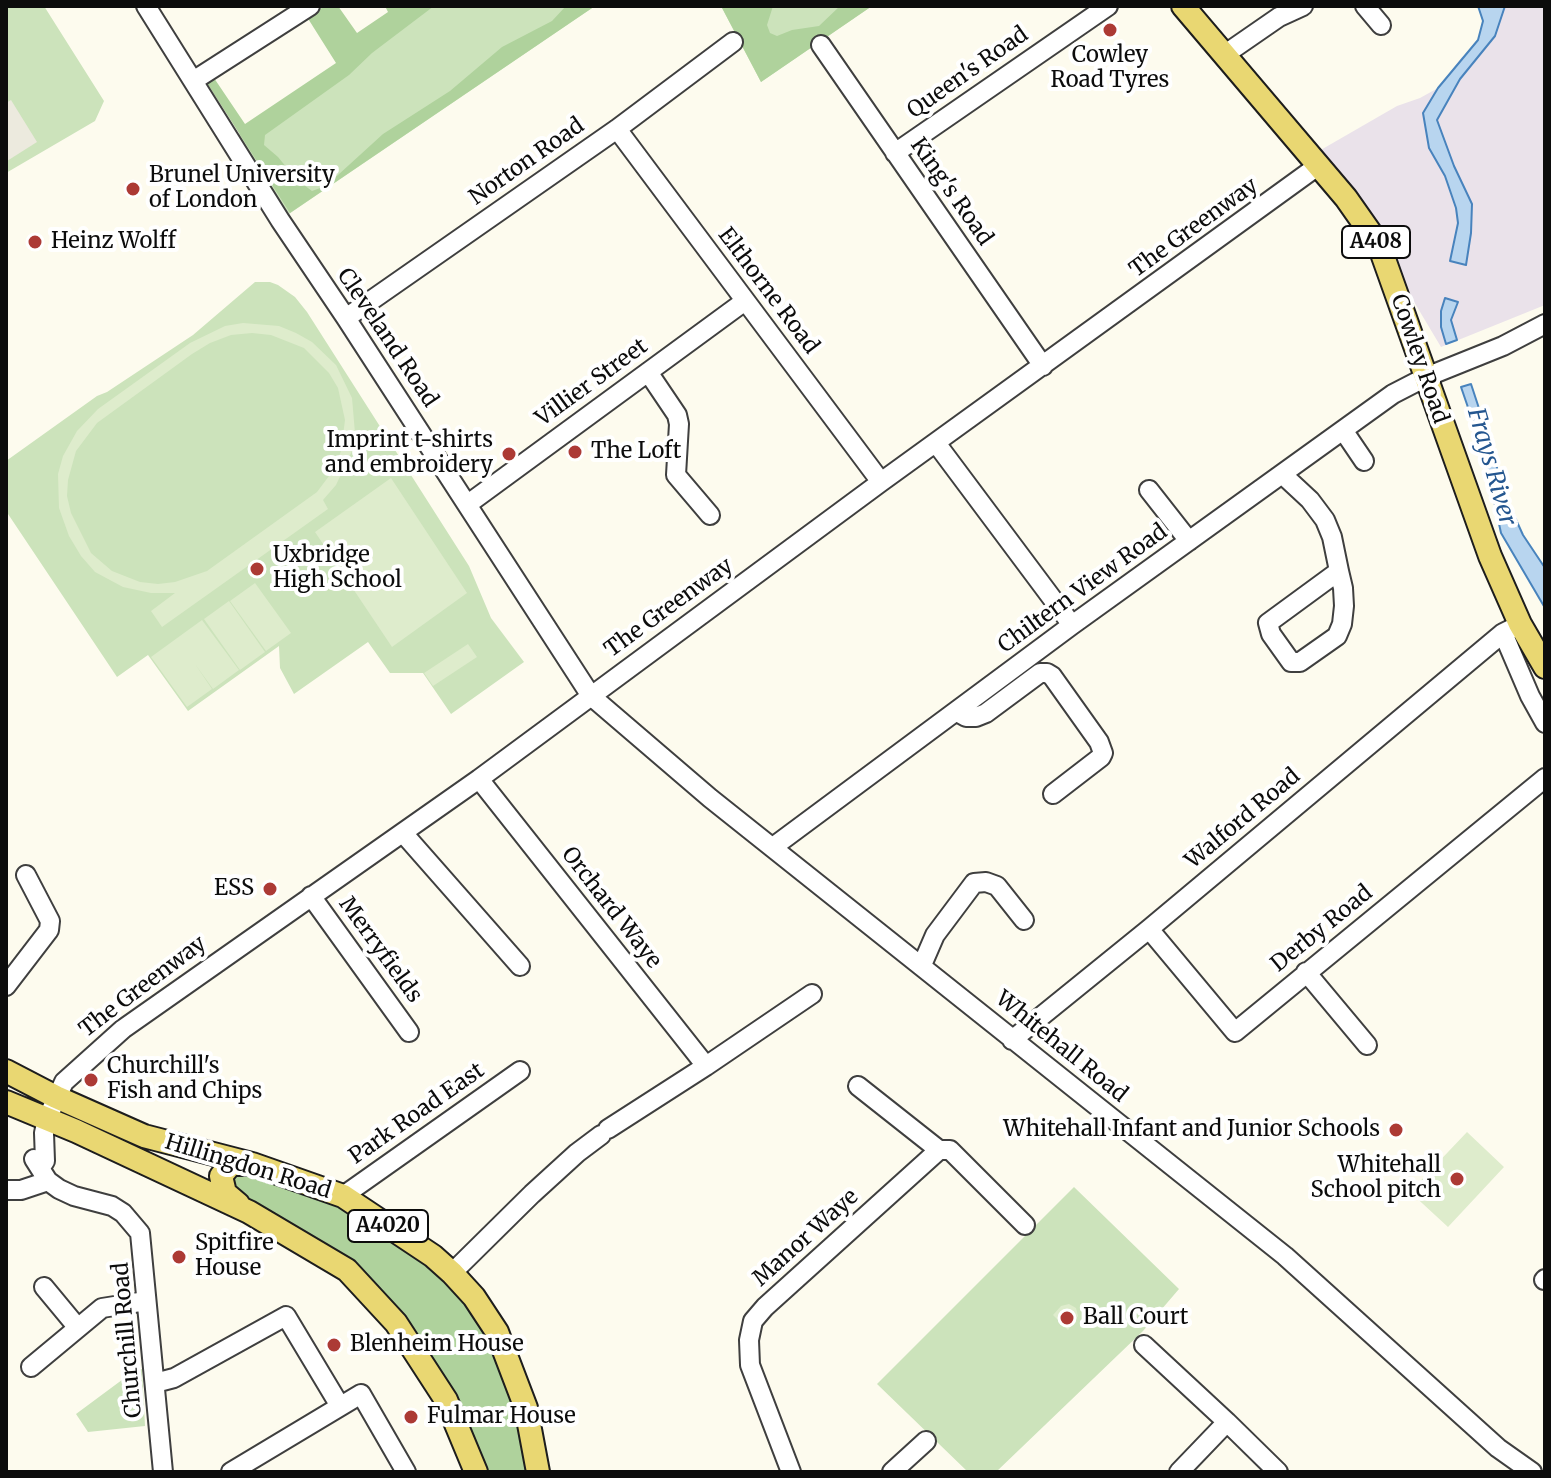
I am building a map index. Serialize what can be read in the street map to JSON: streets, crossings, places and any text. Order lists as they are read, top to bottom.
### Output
{
  "streets": {
    "main road": [
      "A408",
      "Cowley Road",
      "Hillingdon Road",
      "A4020"
    ],
    "street": [
      "Queen's Road",
      "Norton Road",
      "King's Road",
      "The Greenway",
      "Elthorne Road",
      "Cleveland Road",
      "Villier Street",
      "Chiltern View Road",
      "Walford Road",
      "Orchard Waye",
      "Derby Road",
      "Merryfields",
      "Whitehall Road",
      "Park Road East",
      "Manor Waye",
      "Churchill Road"
    ]
  },
  "crossings": [
    ["Queen's Road", "King's Road"],
    ["Norton Road", "Elthorne Road"],
    ["Norton Road", "Cleveland Road"],
    ["King's Road", "The Greenway"],
    ["The Greenway", "Elthorne Road"],
    ["The Greenway", "Cleveland Road"],
    ["The Greenway", "Cowley Road"],
    ["The Greenway", "Orchard Waye"],
    ["The Greenway", "Merryfields"],
    ["The Greenway", "Whitehall Road"],
    ["The Greenway", "Hillingdon Road"],
    ["Elthorne Road", "Villier Street"],
    ["Cleveland Road", "Villier Street"],
    ["Cleveland Road", "Whitehall Road"],
    ["Cowley Road", "Chiltern View Road"],
    ["Cowley Road", "Walford Road"],
    ["Chiltern View Road", "Whitehall Road"],
    ["Walford Road", "Derby Road"],
    ["Walford Road", "Whitehall Road"],
    ["Park Road East", "Hillingdon Road"],
    ["Hillingdon Road", "A4020"]
  ],
  "water": ["Frays River"],
  "places": [
    "Cowley Road Tyres",
    "Brunel University of London",
    "Heinz Wolff",
    "The Loft",
    "Imprint t-shirts and embroidery",
    "Uxbridge High School",
    "ESS",
    "Churchill's Fish and Chips",
    "Whitehall Infant and Junior Schools",
    "Whitehall School pitch",
    "Spitfire House",
    "Ball Court",
    "Blenheim House",
    "Fulmar House"
  ]
}
